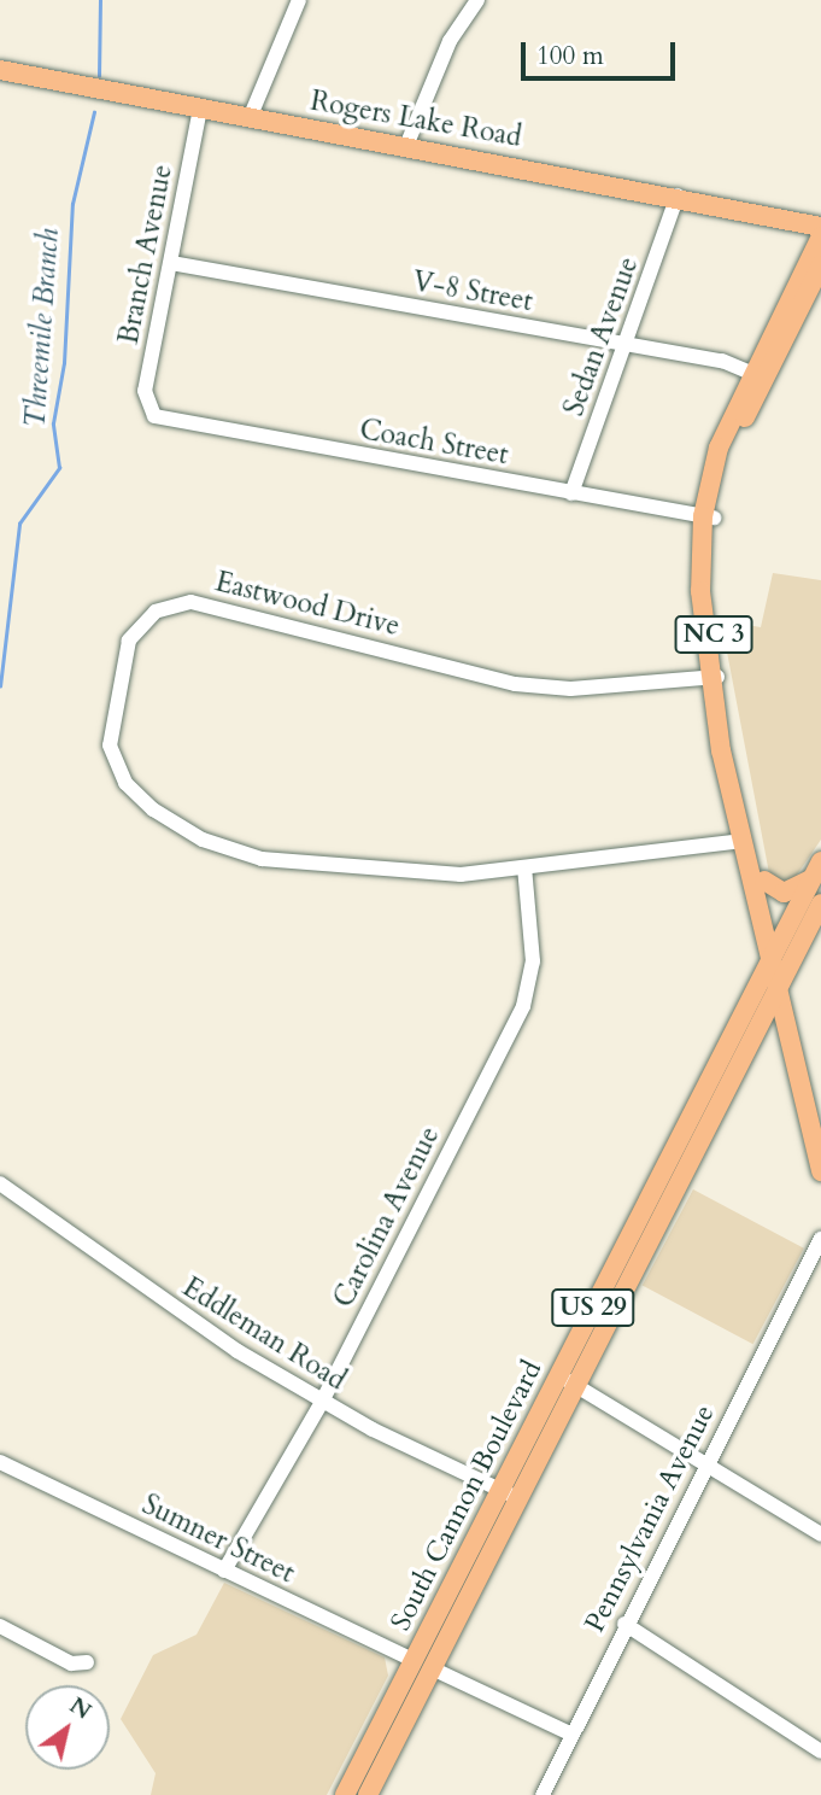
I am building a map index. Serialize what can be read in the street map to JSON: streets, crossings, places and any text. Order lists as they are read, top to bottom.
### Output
{
  "streets": {
    "main road": [
      "Rogers Lake Road",
      "NC 3",
      "US 29",
      "South Cannon Boulevard"
    ],
    "street": [
      "Branch Avenue",
      "V-8 Street",
      "Sedan Avenue",
      "Coach Street",
      "Eastwood Drive",
      "Carolina Avenue",
      "Eddleman Road",
      "Pennsylvania Avenue",
      "Sumner Street"
    ]
  },
  "crossings": [
    ["Rogers Lake Road", "Branch Avenue"],
    ["Rogers Lake Road", "Sedan Avenue"],
    ["Branch Avenue", "V-8 Street"],
    ["Branch Avenue", "Coach Street"],
    ["V-8 Street", "Sedan Avenue"],
    ["V-8 Street", "NC 3"],
    ["Sedan Avenue", "Coach Street"],
    ["Coach Street", "NC 3"],
    ["Eastwood Drive", "NC 3"],
    ["Eastwood Drive", "Carolina Avenue"],
    ["NC 3", "South Cannon Boulevard"],
    ["Carolina Avenue", "Eddleman Road"],
    ["Carolina Avenue", "Sumner Street"],
    ["Eddleman Road", "South Cannon Boulevard"],
    ["South Cannon Boulevard", "Sumner Street"],
    ["Pennsylvania Avenue", "Sumner Street"]
  ],
  "water": ["Threemile Branch"],
  "scale_bar": "100 m",
  "north": "top right"
}
